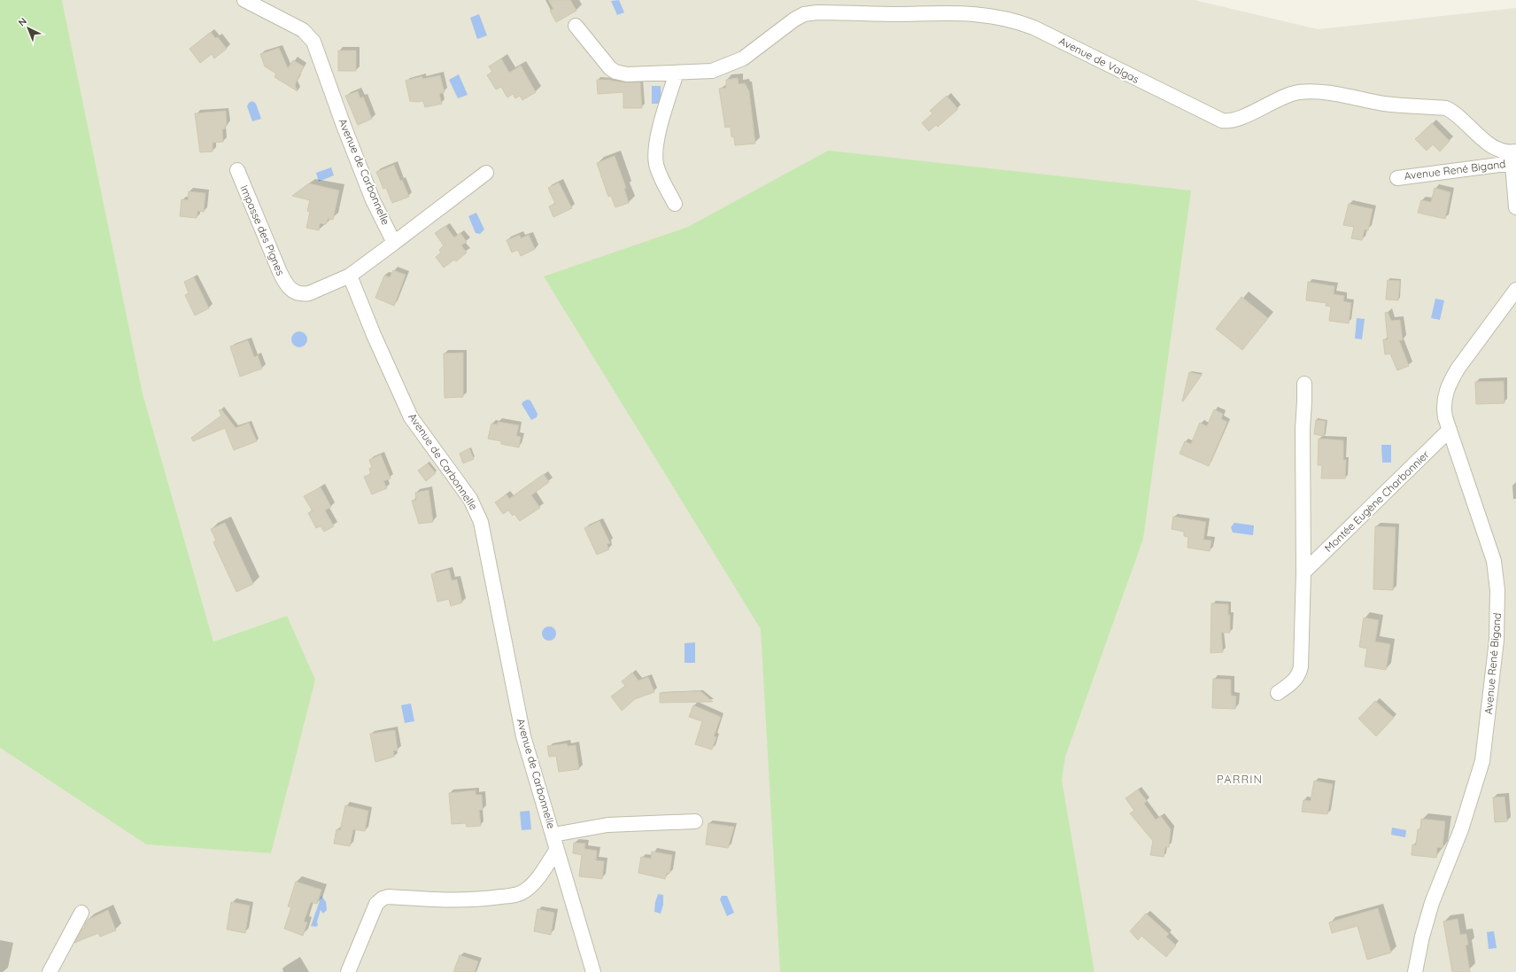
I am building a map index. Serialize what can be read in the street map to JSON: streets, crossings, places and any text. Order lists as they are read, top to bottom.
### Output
{
  "streets": {
    "street": [
      "Avenue de Valgas",
      "Avenue René Bigand",
      "Avenue de Carbonnelle",
      "Impasse des Pignes",
      "Montée Eugène Charbonnier"
    ]
  },
  "crossings": [
    ["Avenue de Valgas", "Avenue René Bigand"],
    ["Avenue René Bigand", "Montée Eugène Charbonnier"],
    ["Avenue de Carbonnelle", "Impasse des Pignes"]
  ],
  "districts": ["PARRIN"],
  "north": "top left"
}
